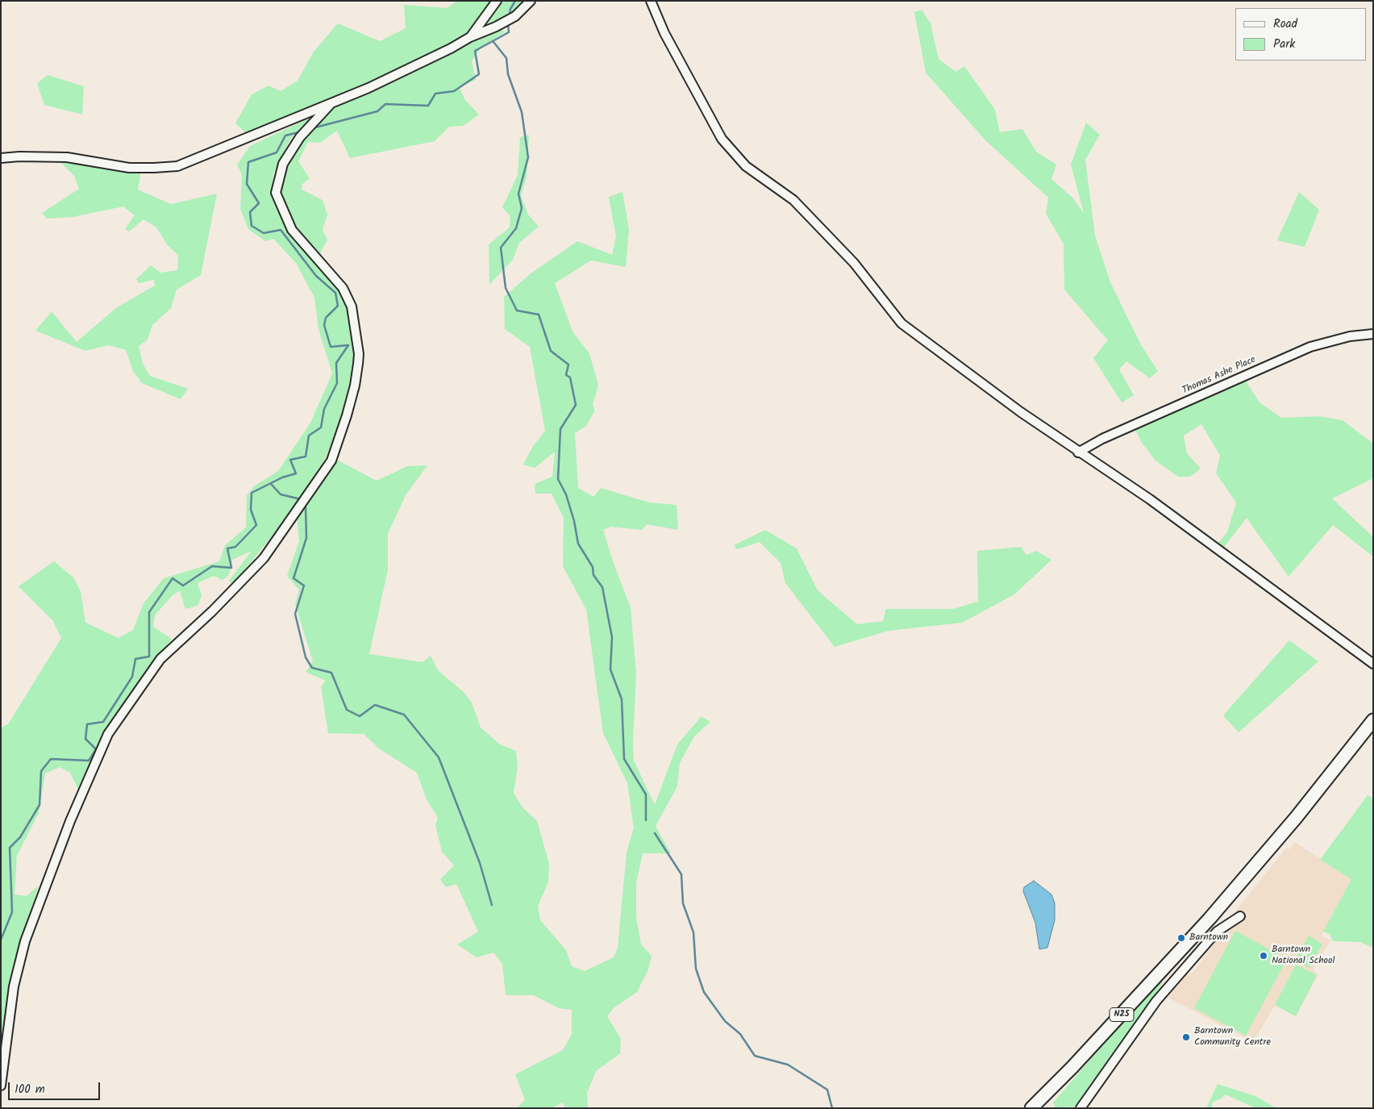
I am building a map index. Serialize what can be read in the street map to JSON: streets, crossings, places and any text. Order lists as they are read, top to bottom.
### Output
{
  "streets": {
    "highway": ["N25"],
    "street": ["Thomas Ashe Place"]
  },
  "places": ["Barntown", "Barntown National School", "Barntown Community Centre"],
  "legend": ["Road", "Park"],
  "scale_bar": "100 m"
}
